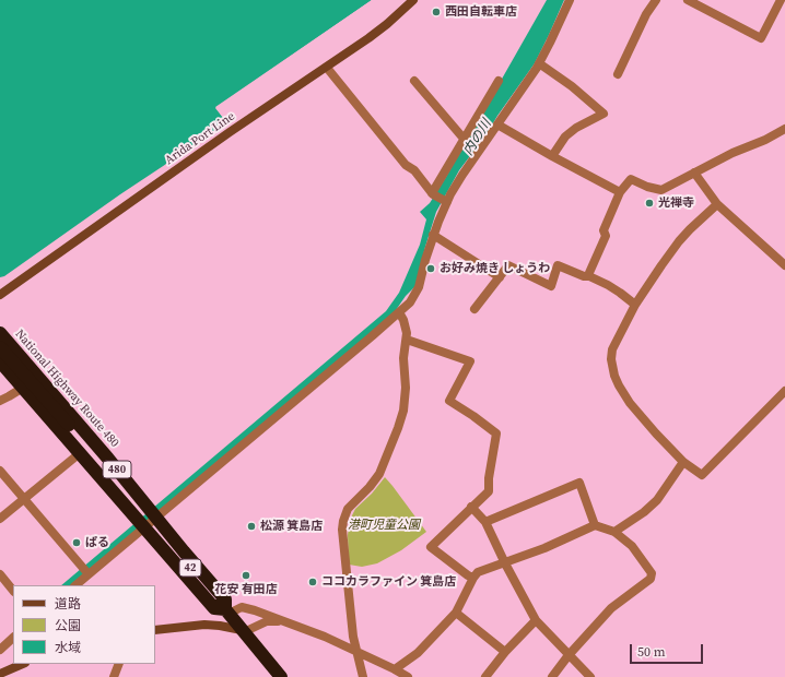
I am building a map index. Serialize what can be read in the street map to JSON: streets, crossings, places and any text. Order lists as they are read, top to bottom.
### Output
{
  "streets": {
    "highway": ["National Highway Route 480", "480", "42"],
    "main road": ["Arida Port Line"]
  },
  "crossings": [
    ["National Highway Route 480", "480"],
    ["National Highway Route 480", "42"],
    ["480", "42"]
  ],
  "water": ["内の川"],
  "parks": ["港町児童公園"],
  "places": [
    "西田自転車店",
    "光禅寺",
    "お好み焼き しょうわ",
    "松源 箕島店",
    "ぱる",
    "花安 有田店",
    "ココカラファイン 箕島店"
  ],
  "legend": ["道路", "公園", "水域"],
  "scale_bar": "50 m"
}
